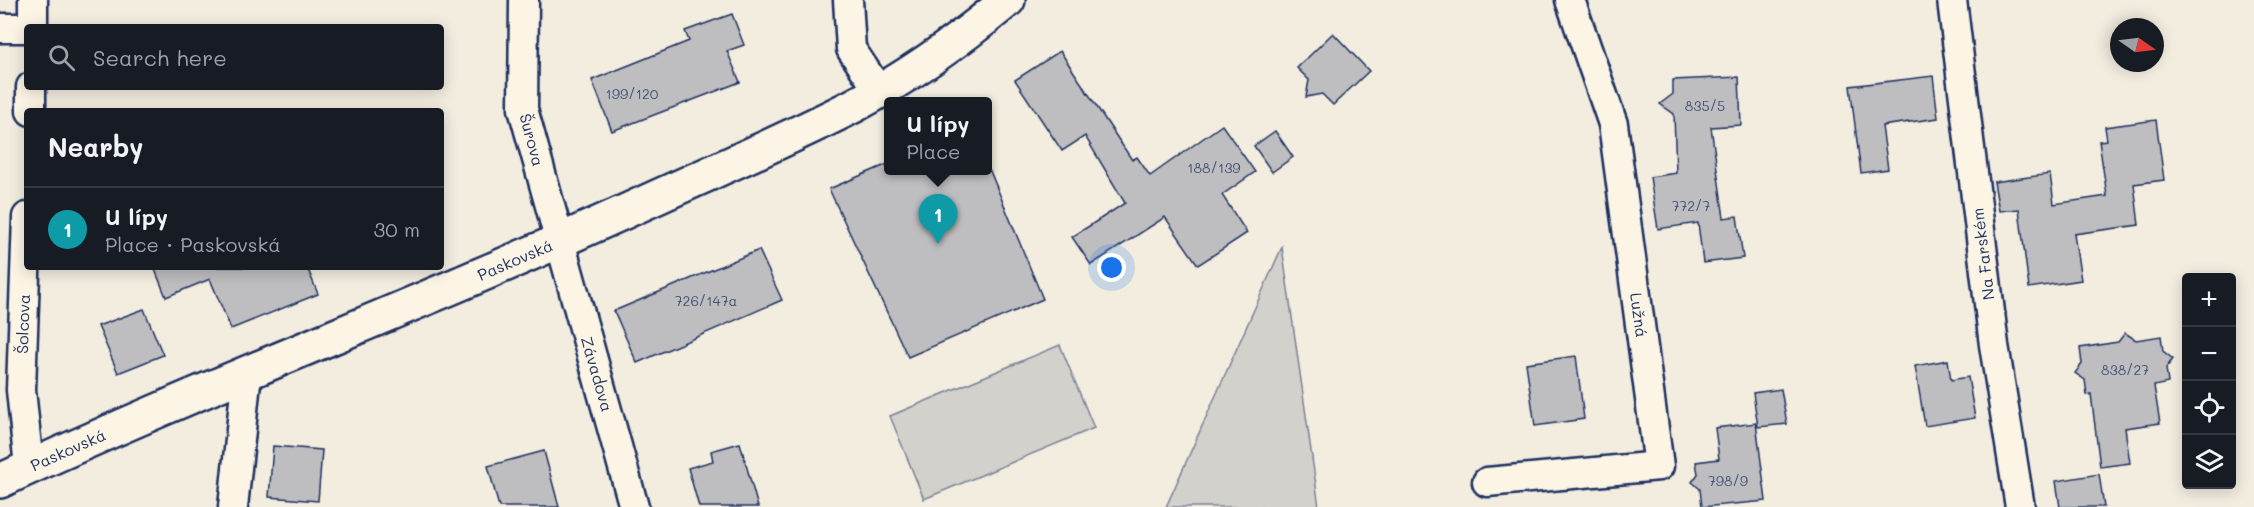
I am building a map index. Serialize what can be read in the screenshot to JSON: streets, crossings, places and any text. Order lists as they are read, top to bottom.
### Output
{
  "streets": {
    "main road": ["Paskovská"],
    "street": [
      "Šurova",
      "Na Farském",
      "Lužná",
      "Šolcova",
      "Závadova"
    ]
  },
  "crossings": [
    ["Šurova", "Paskovská"],
    ["Šurova", "Závadova"],
    ["Paskovská", "Šolcova"],
    ["Paskovská", "Závadova"]
  ],
  "house_numbers": [
    "199/120",
    "835/5",
    "188/139",
    "772/7",
    "726/147a",
    "838/27",
    "798/9"
  ],
  "north": "right",
  "page": {
    "search": "Search here",
    "popup": ["U lípy", "Place"],
    "heading": "Nearby",
    "list": [
      {
        "mark": "1",
        "name": "U lípy",
        "note": "Place · Paskovská",
        "value": "30 m"
      }
    ],
    "pins": "1",
    "map_buttons": ["+", "−"]
  }
}
